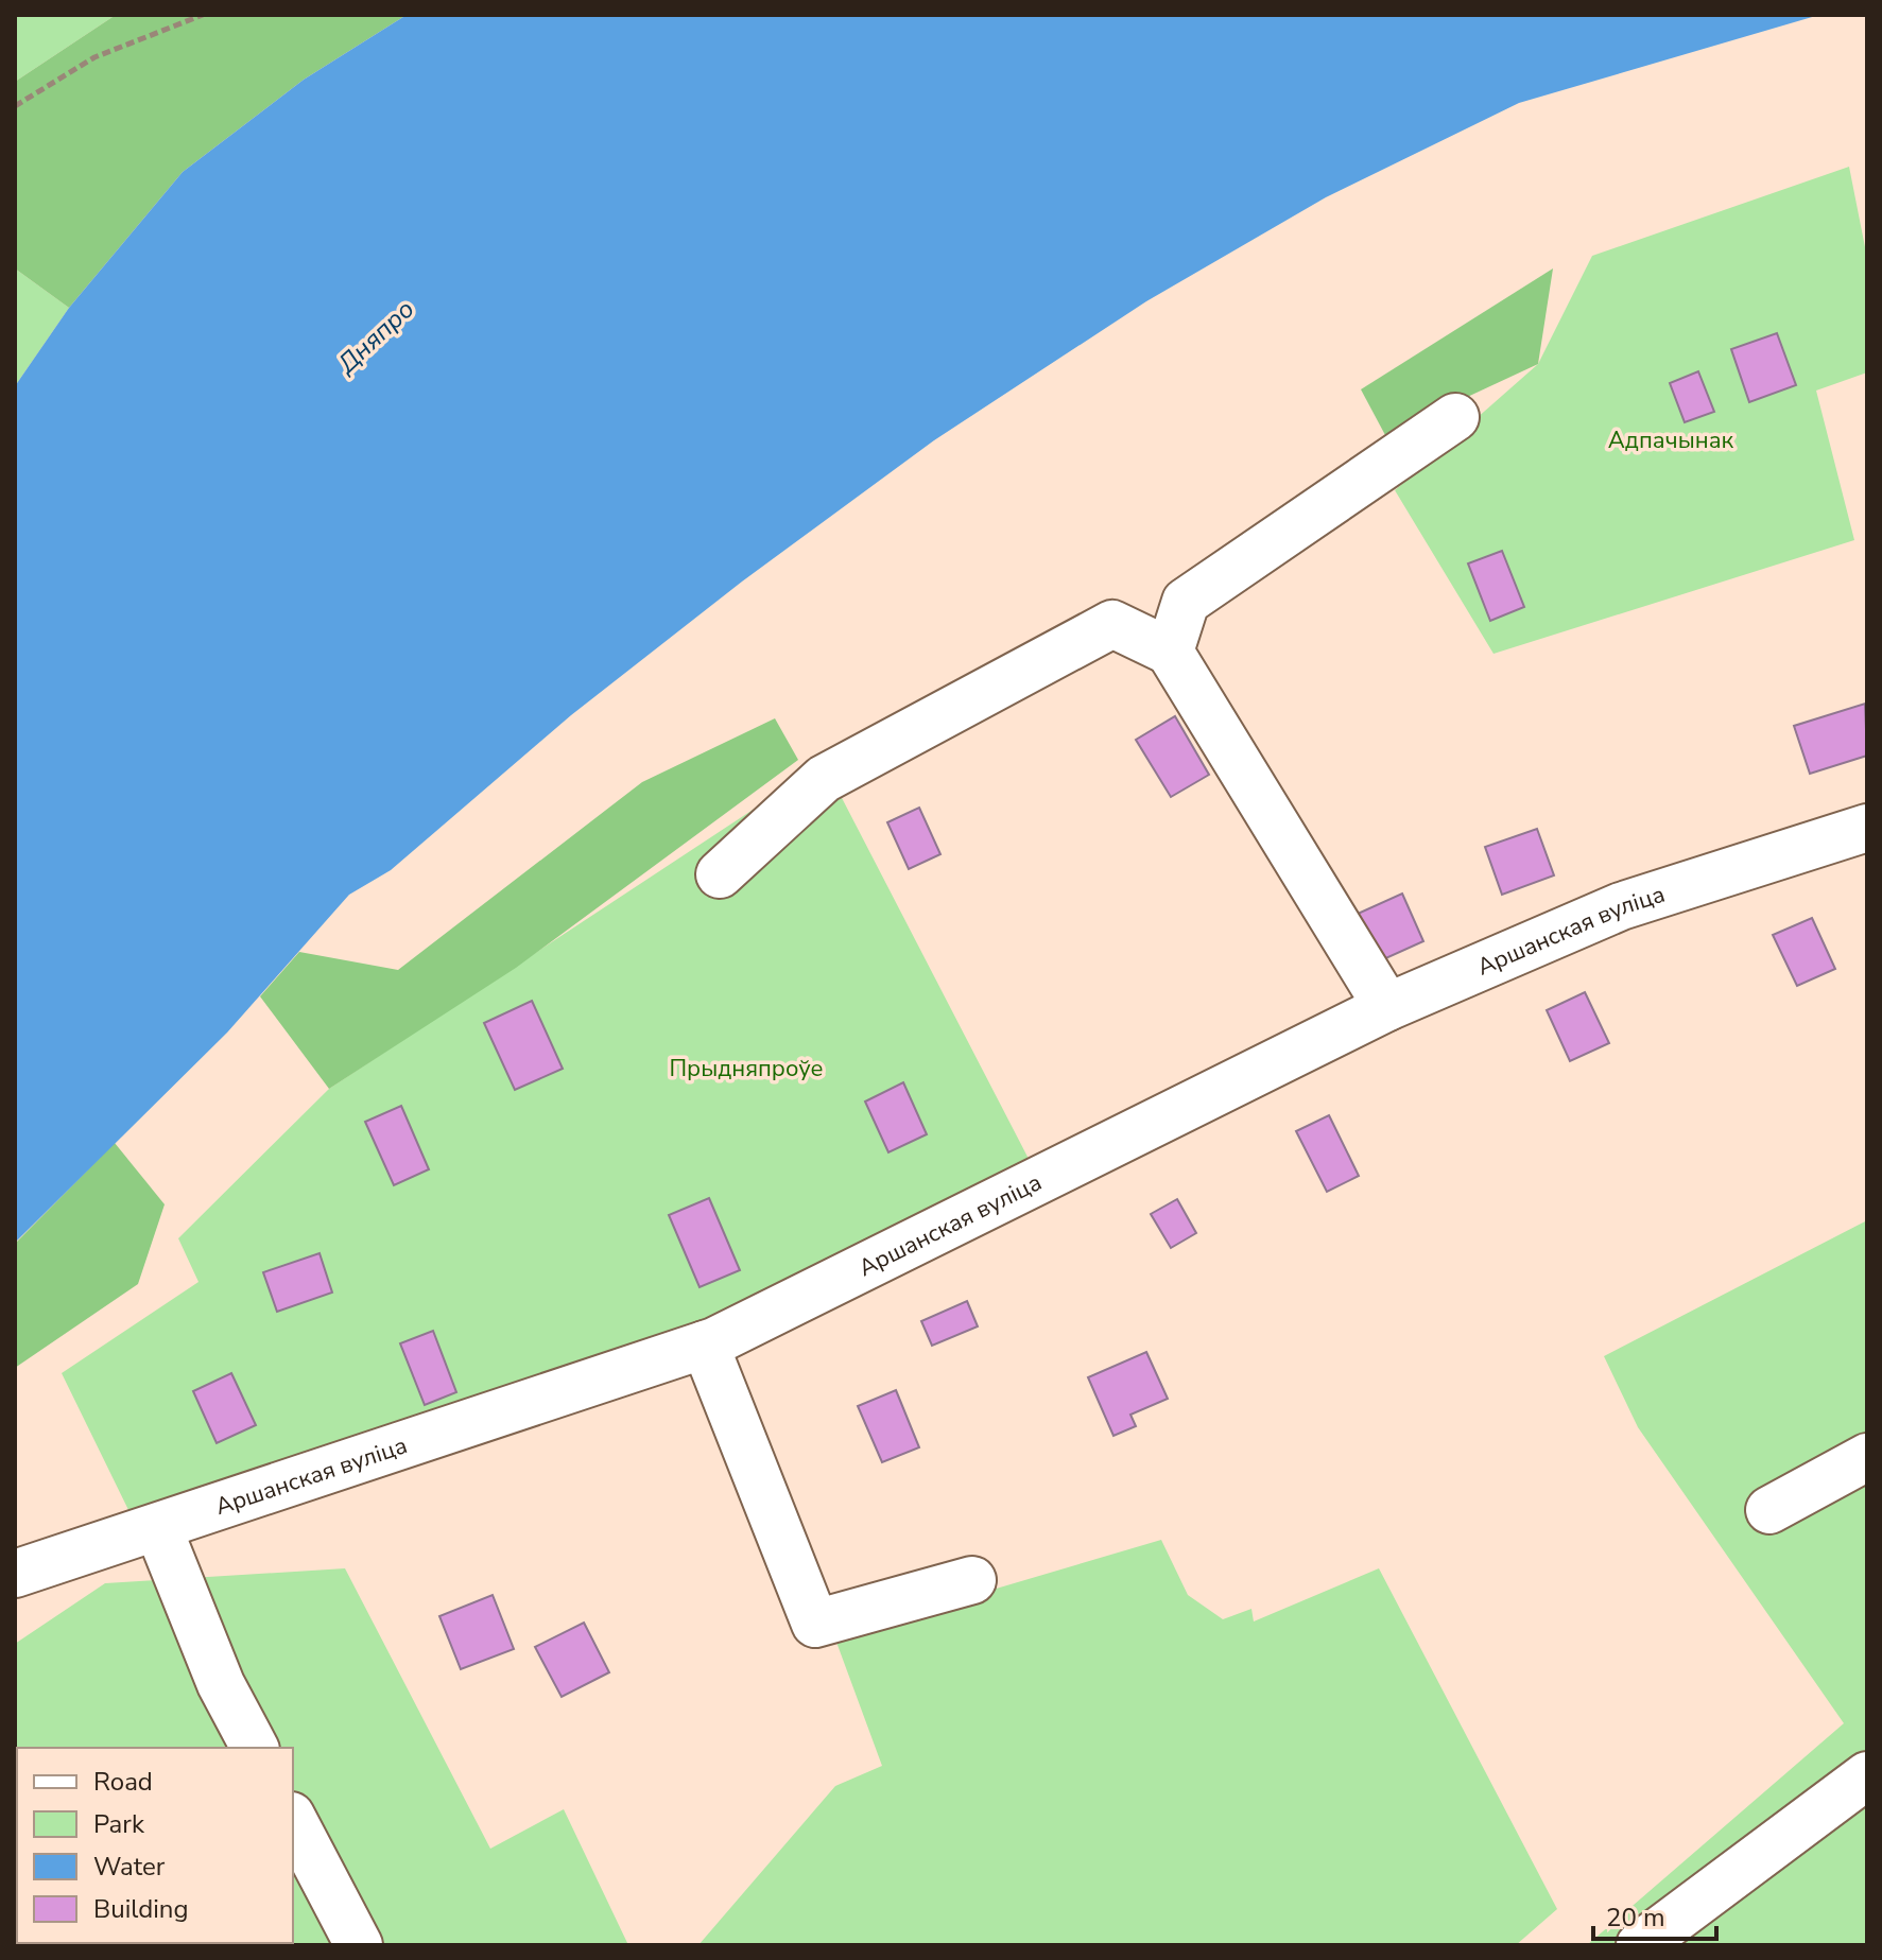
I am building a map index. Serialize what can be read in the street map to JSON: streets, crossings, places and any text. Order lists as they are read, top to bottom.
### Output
{
  "streets": {
    "street": ["Аршанская вуліца"]
  },
  "water": ["Дняпро"],
  "parks": ["Адпачынак", "Прыдняпроўе"],
  "legend": [
    "Road",
    "Park",
    "Water",
    "Building"
  ],
  "scale_bar": "20 m"
}
